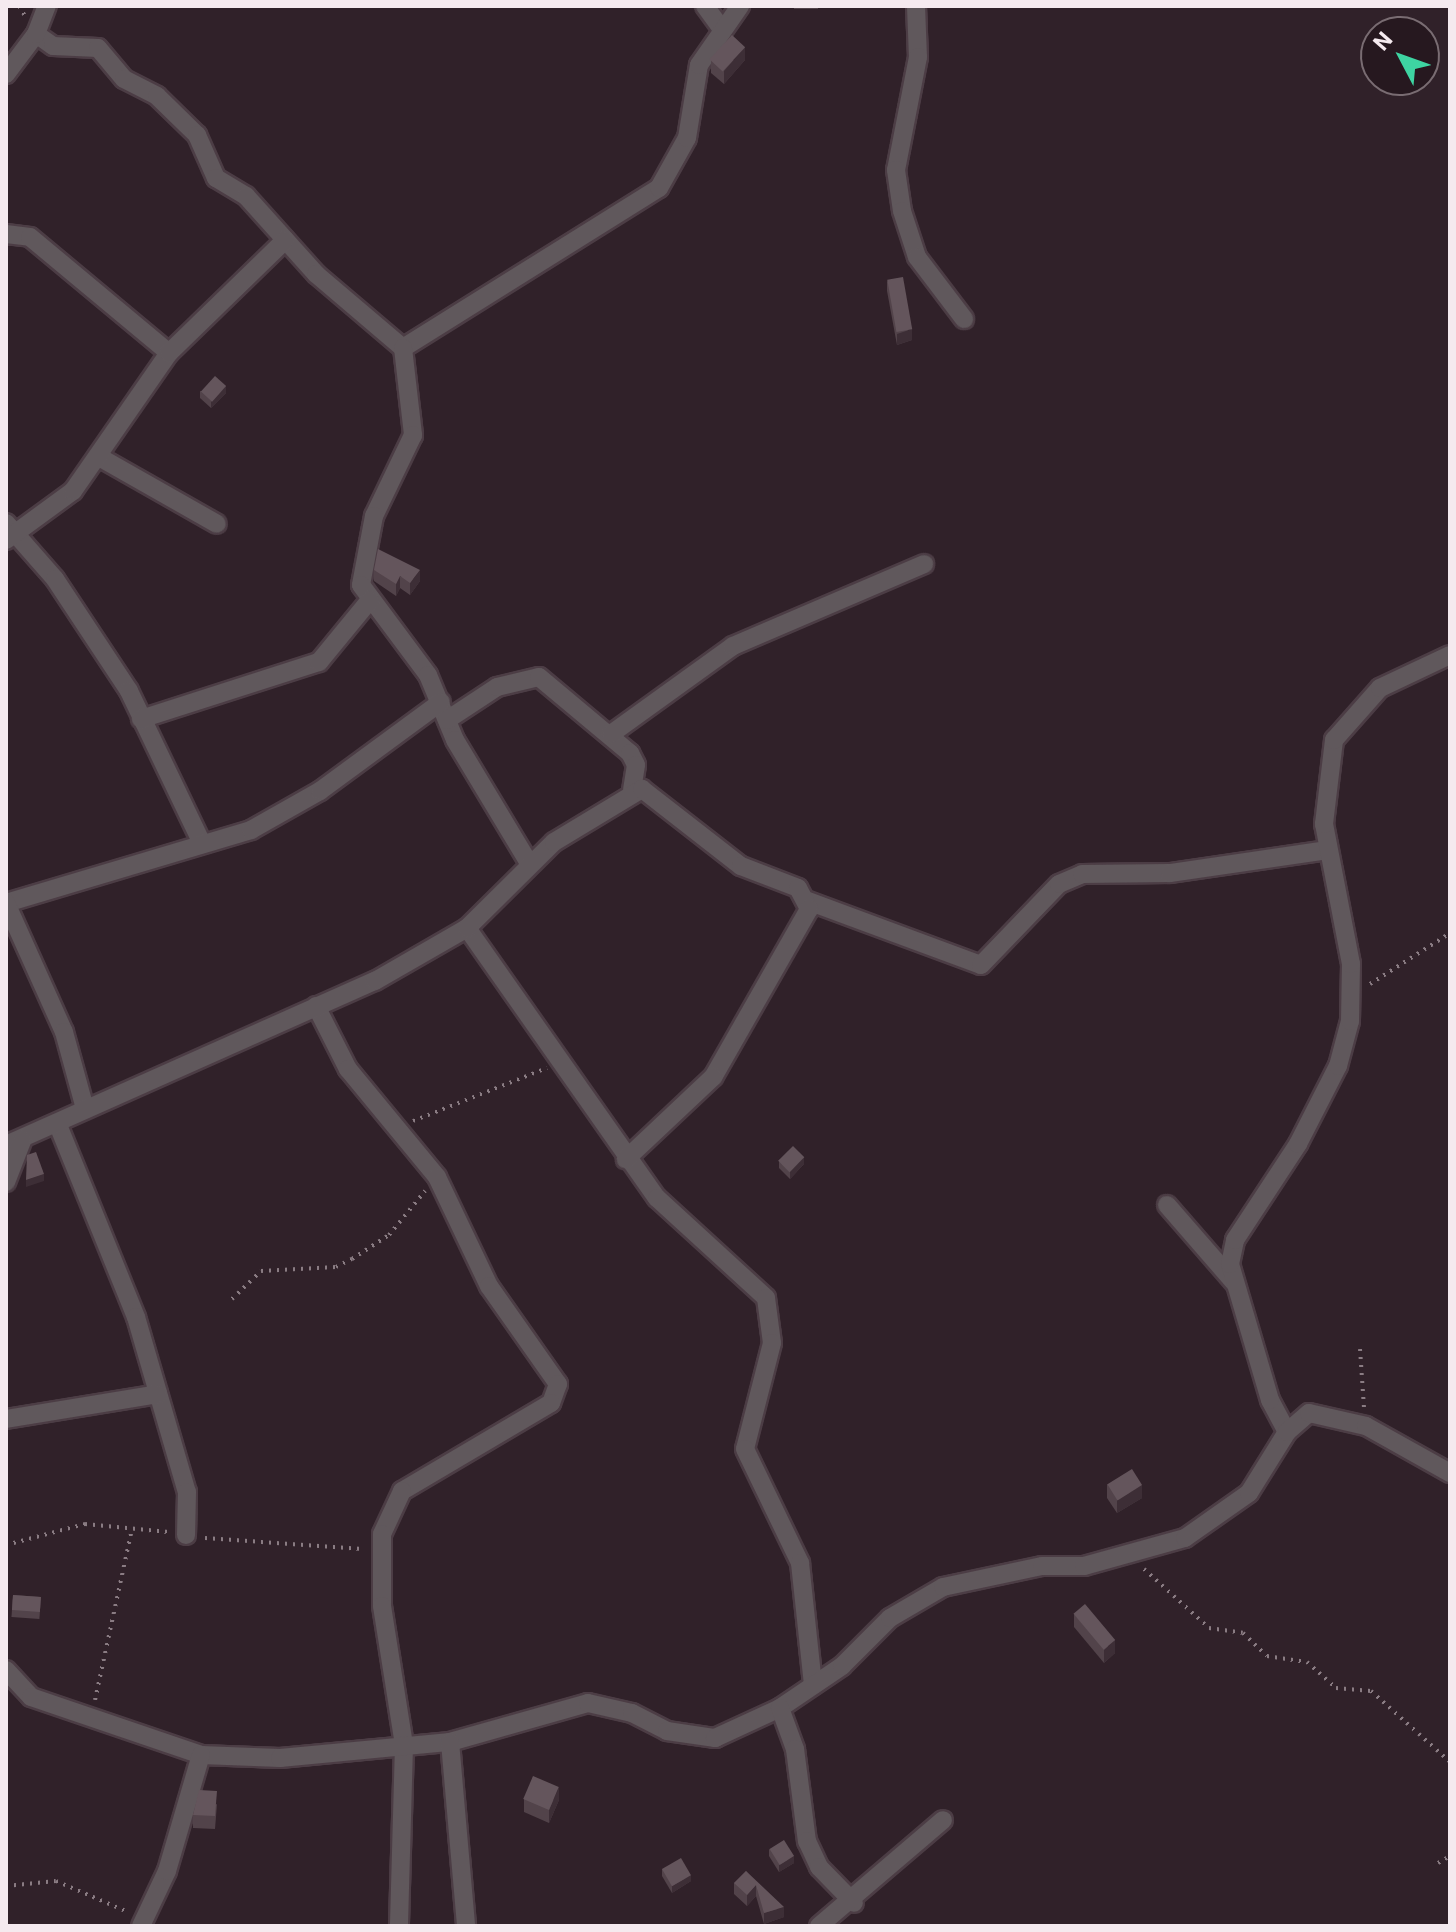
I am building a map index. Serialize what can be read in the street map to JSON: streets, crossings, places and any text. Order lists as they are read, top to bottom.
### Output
{
  "north": "top left"
}
